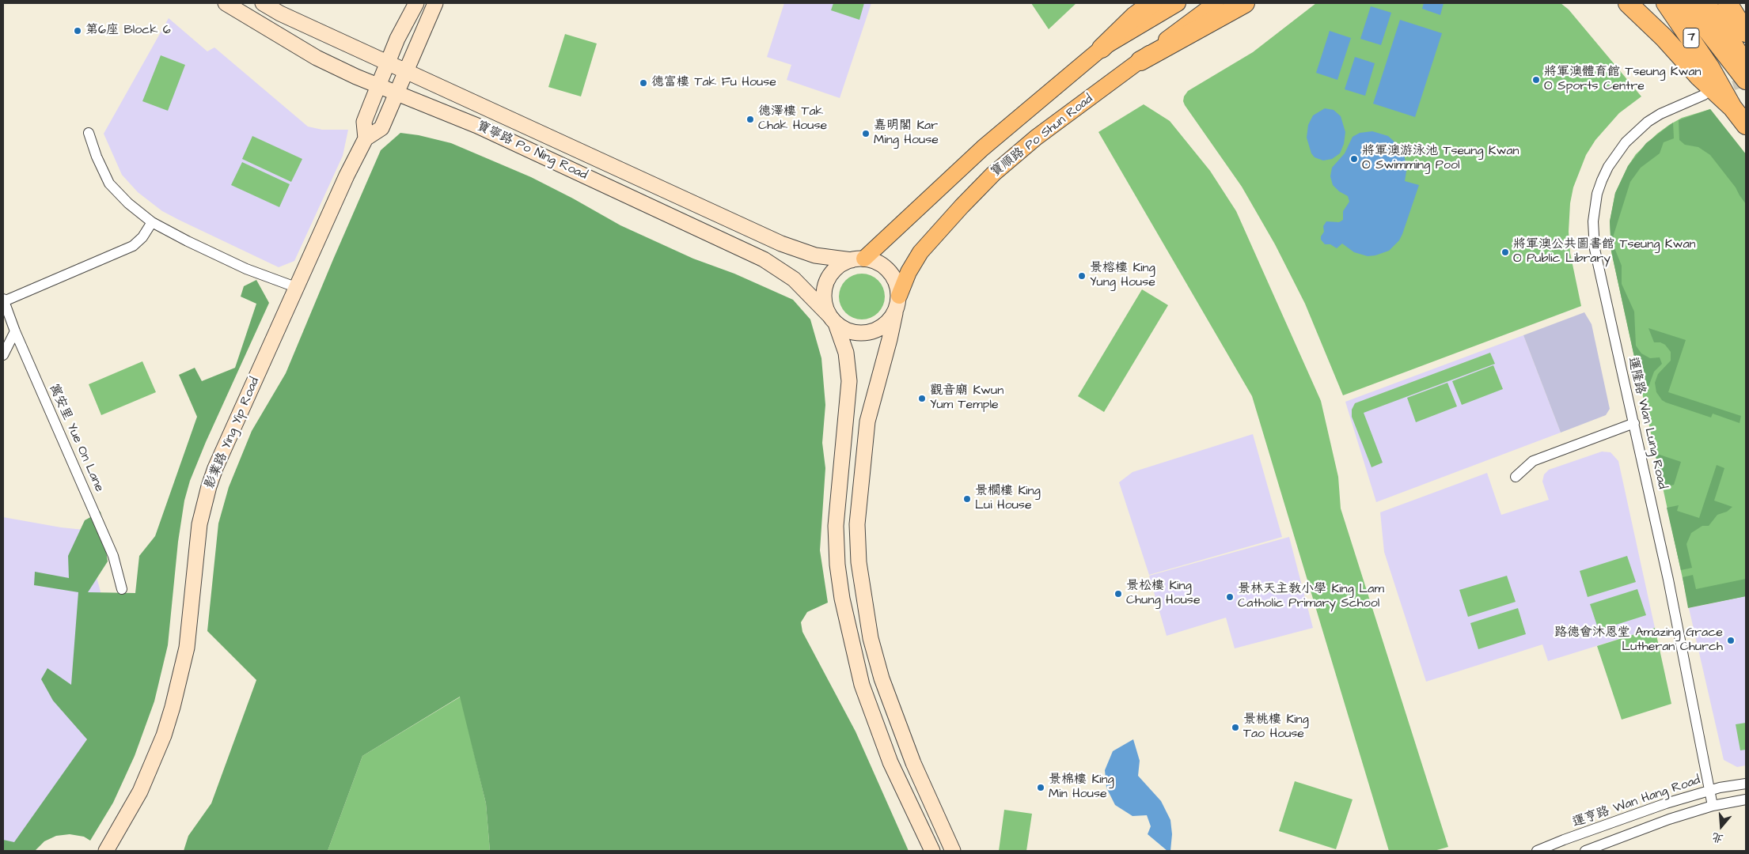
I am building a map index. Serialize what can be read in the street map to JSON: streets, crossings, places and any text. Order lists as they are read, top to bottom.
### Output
{
  "streets": {
    "highway": ["7"],
    "main road": ["寶順路 Po Shun Road", "寶寧路 Po Ning Road", "影業路 Ying Yip Road"],
    "street": ["運隆路 Wan Lung Road", "寓安里 Yue On Lane", "運亨路 Wan Hang Road"]
  },
  "crossings": [
    ["寶順路 Po Shun Road", "寶寧路 Po Ning Road"],
    ["寶寧路 Po Ning Road", "影業路 Ying Yip Road"],
    ["運隆路 Wan Lung Road", "運亨路 Wan Hang Road"]
  ],
  "places": [
    "第6座 Block 6",
    "將軍澳體育館 Tseung Kwan O Sports Centre",
    "德富樓 Tak Fu House",
    "德澤樓 Tak Chak House",
    "嘉明閣 Kar Ming House",
    "將軍澳游泳池 Tseung Kwan O Swimming Pool",
    "將軍澳公共圖書館 Tseung Kwan O Public Library",
    "景榕樓 King Yung House",
    "觀音廟 Kwun Yum Temple",
    "景櫚樓 King Lui House",
    "景松樓 King Chung House",
    "景林天主教小學 King Lam Catholic Primary School",
    "路德會沐恩堂 Amazing Grace Lutheran Church",
    "景桃樓 King Tao House",
    "景棉樓 King Min House"
  ],
  "north": "bottom"
}
